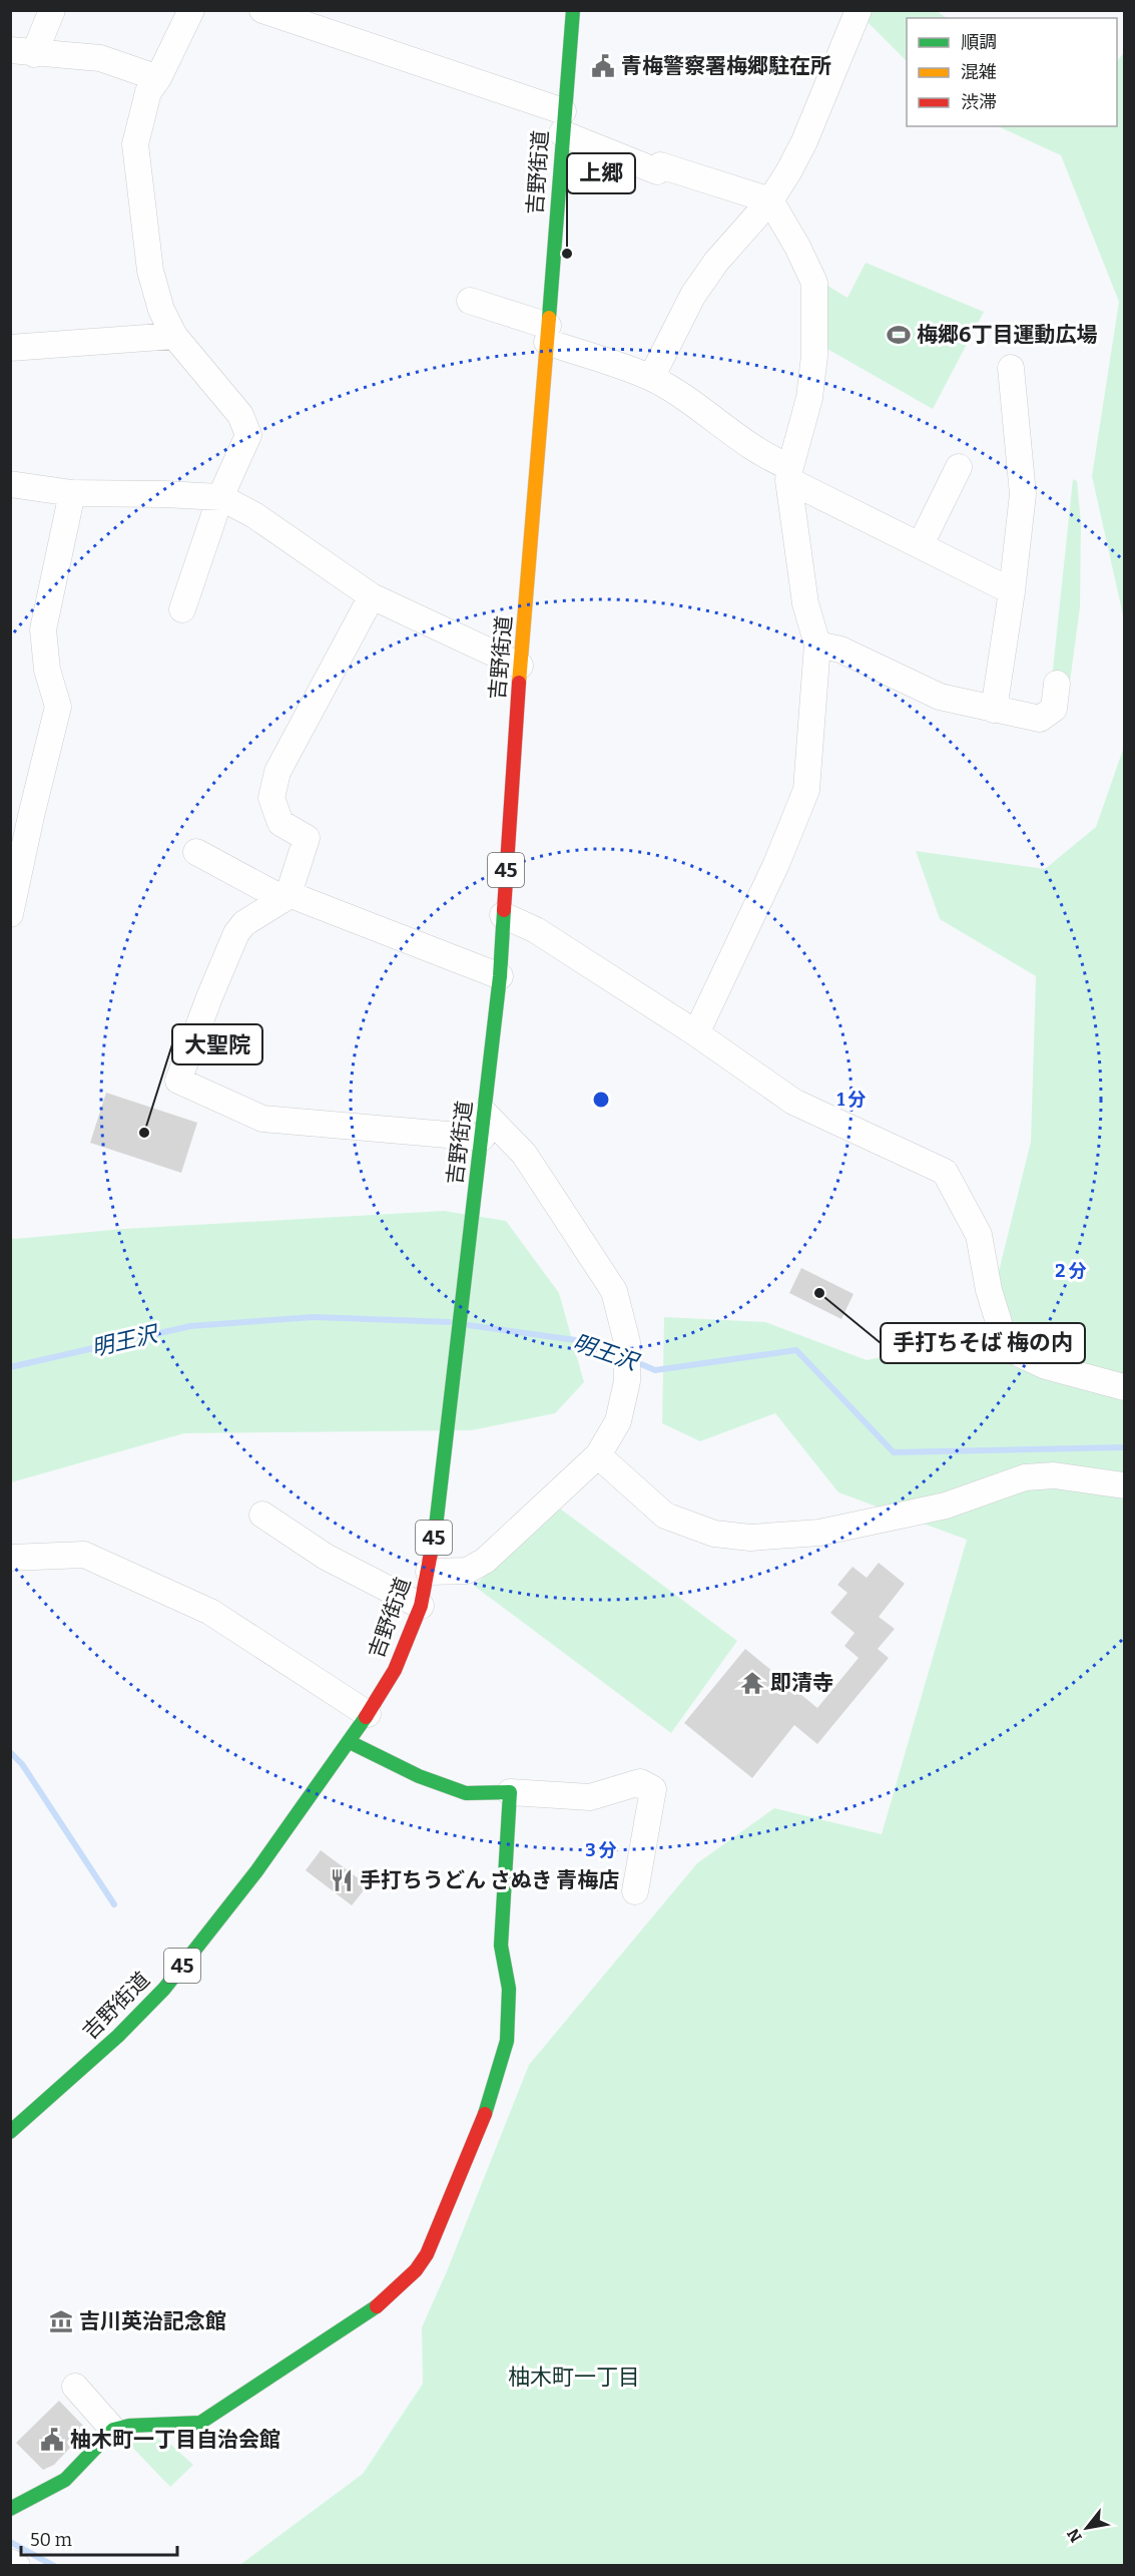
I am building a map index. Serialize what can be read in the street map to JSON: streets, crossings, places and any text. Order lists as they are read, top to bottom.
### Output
{
  "streets": {
    "main road": ["吉野街道", "45"]
  },
  "districts": ["柚木町一丁目"],
  "water": ["明王沢"],
  "places": {
    "public building": ["青梅警察署梅郷駐在所", "柚木町一丁目自治会館"],
    "other": ["上郷", "大聖院", "手打ちそば 梅の内"],
    "sports": ["梅郷6丁目運動広場"],
    "temple": ["即清寺"],
    "restaurant": ["手打ちうどん さぬき 青梅店"],
    "museum": ["吉川英治記念館"]
  },
  "legend": ["順調", "混雑", "渋滞"],
  "scale_bar": "50 m",
  "north": "bottom left",
  "rings": ["1 分", "2 分", "3 分"]
}
